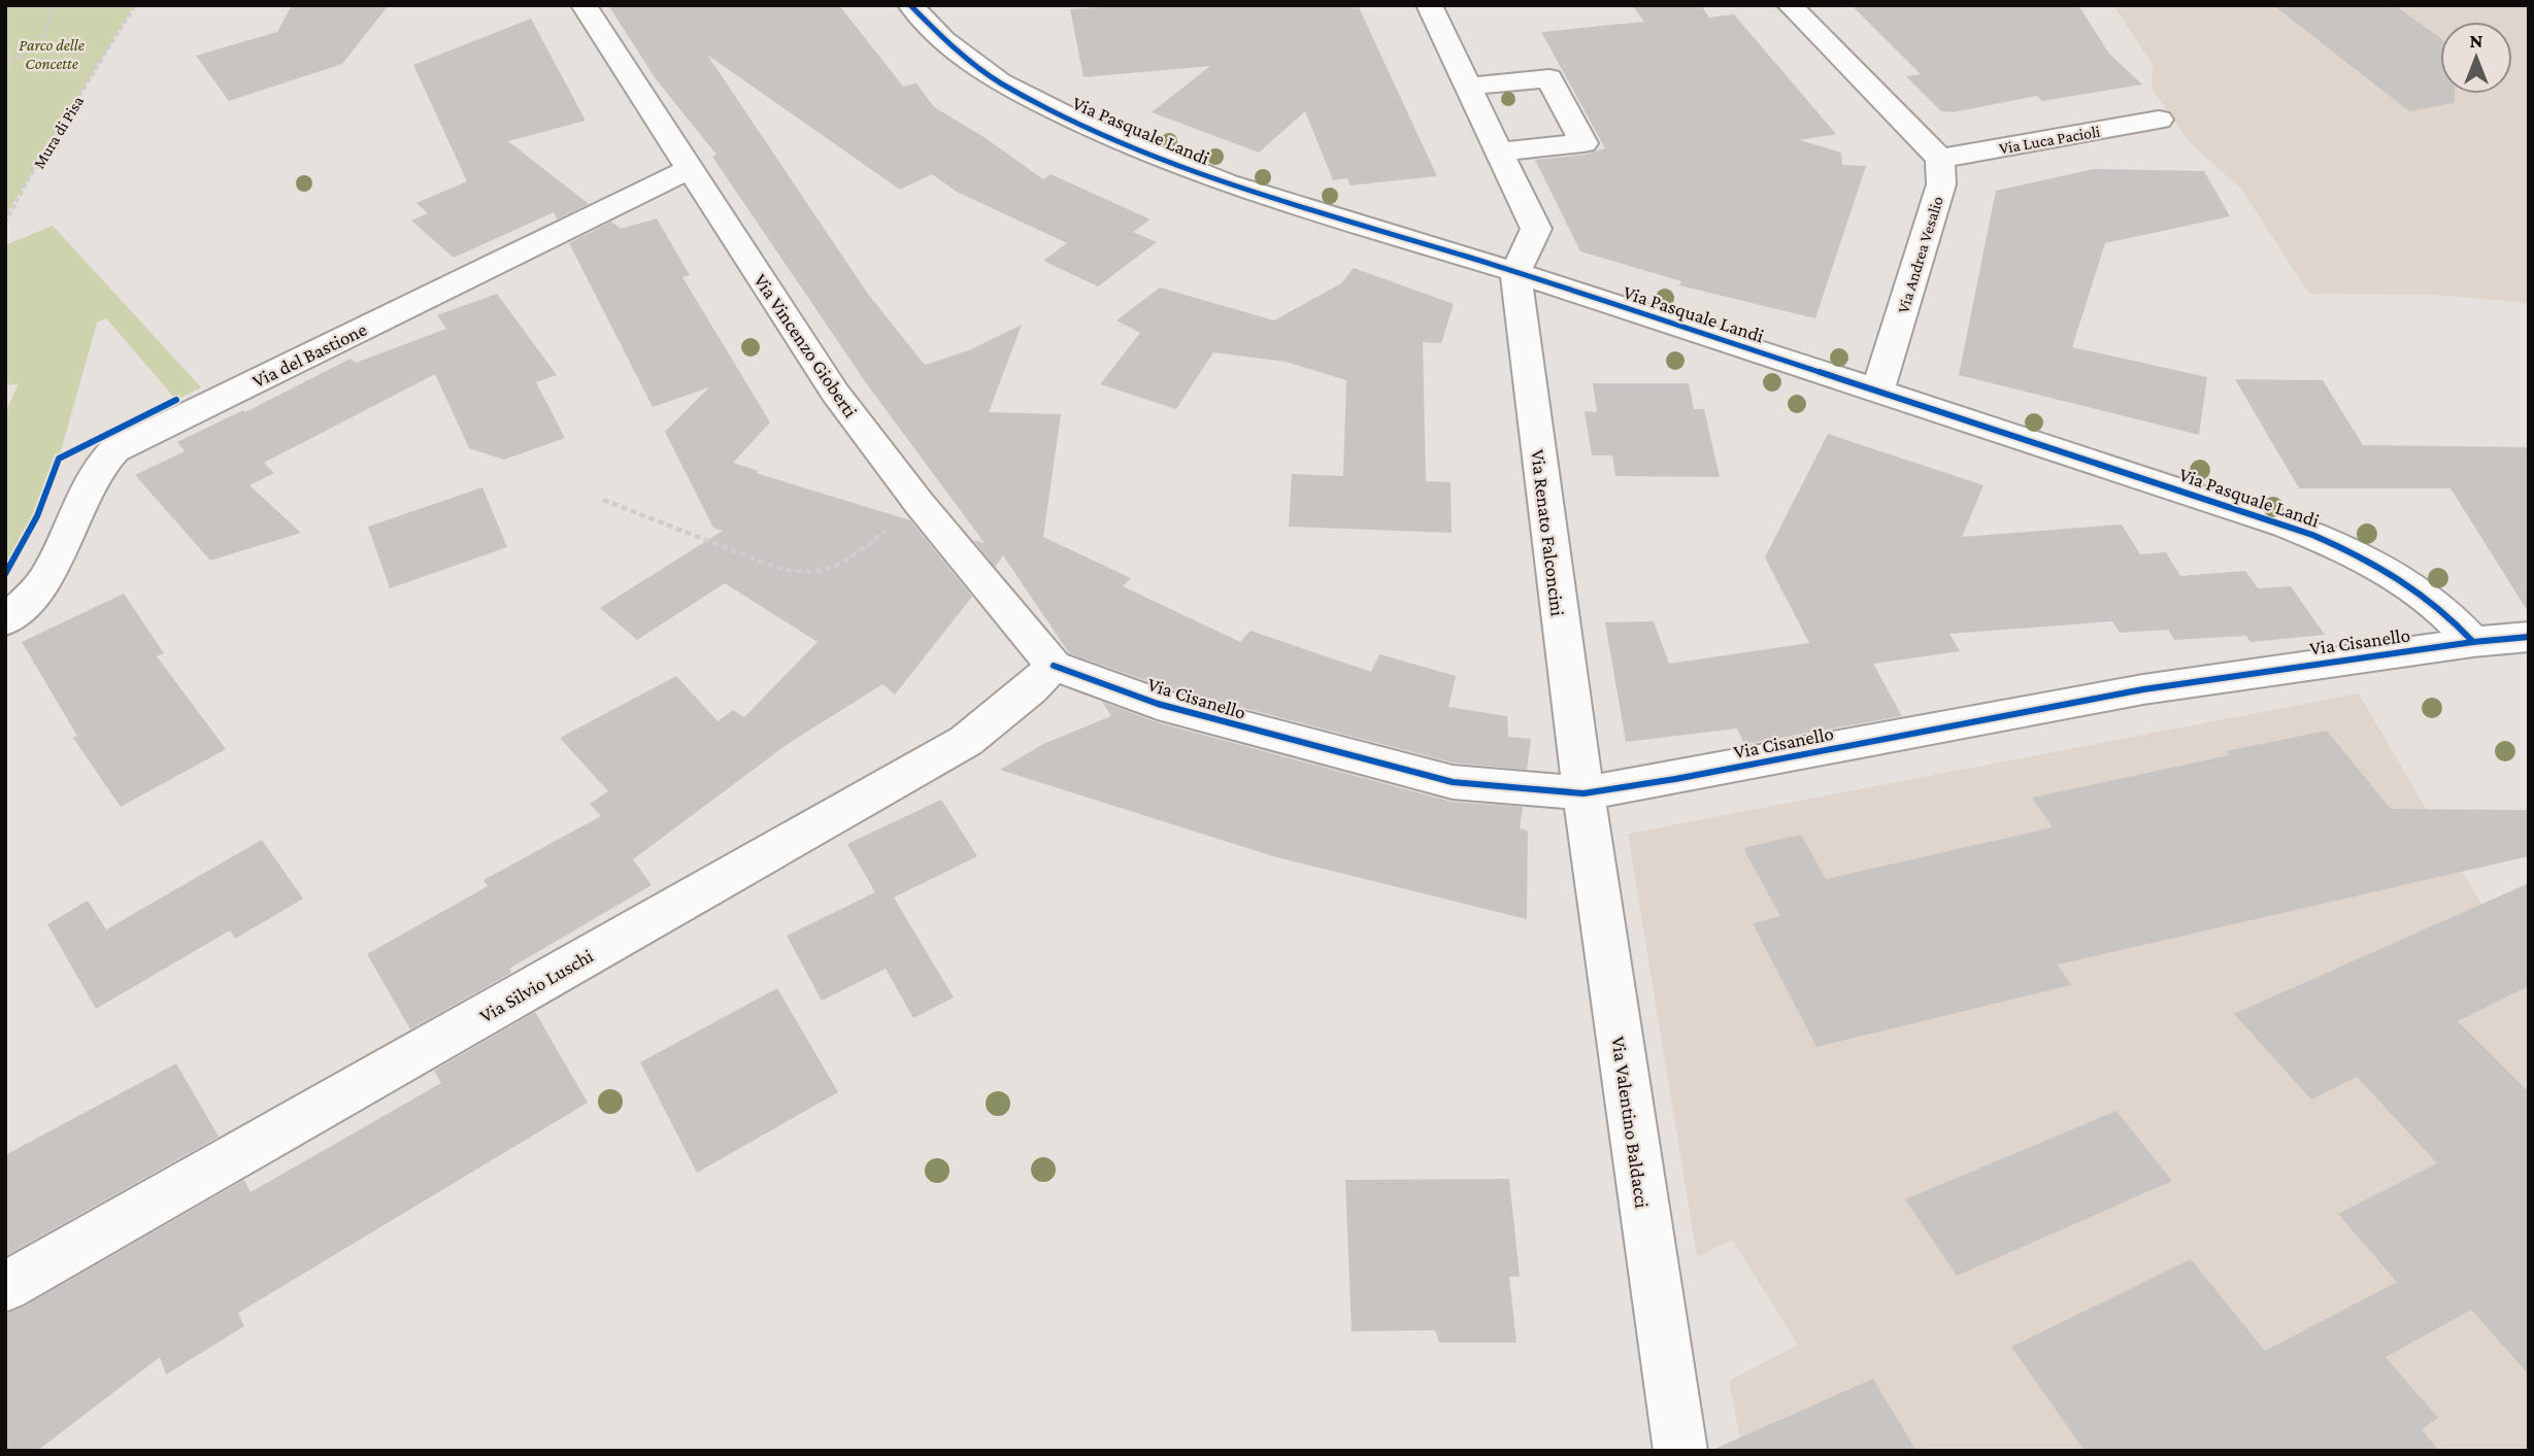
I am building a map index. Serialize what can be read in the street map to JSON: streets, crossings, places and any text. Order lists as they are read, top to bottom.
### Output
{
  "streets": {
    "street": [
      "Via Pasquale Landi",
      "Via Luca Pacioli",
      "Via Andrea Vesalio",
      "Via Vincenzo Gioberti",
      "Via del Bastione",
      "Via Renato Falconcini",
      "Via Cisanello",
      "Via Silvio Luschi",
      "Via Valentino Baldacci"
    ],
    "path": ["Mura di Pisa"]
  },
  "crossings": [
    ["Via Pasquale Landi", "Via Andrea Vesalio"],
    ["Via Pasquale Landi", "Via Renato Falconcini"],
    ["Via Pasquale Landi", "Via Cisanello"],
    ["Via Luca Pacioli", "Via Andrea Vesalio"],
    ["Via Vincenzo Gioberti", "Via del Bastione"],
    ["Via Vincenzo Gioberti", "Via Cisanello"],
    ["Via Vincenzo Gioberti", "Via Silvio Luschi"],
    ["Via Renato Falconcini", "Via Cisanello"],
    ["Via Renato Falconcini", "Via Valentino Baldacci"],
    ["Via Cisanello", "Via Silvio Luschi"],
    ["Via Cisanello", "Via Valentino Baldacci"]
  ],
  "parks": ["Parco delle Concette"],
  "north": "top"
}
